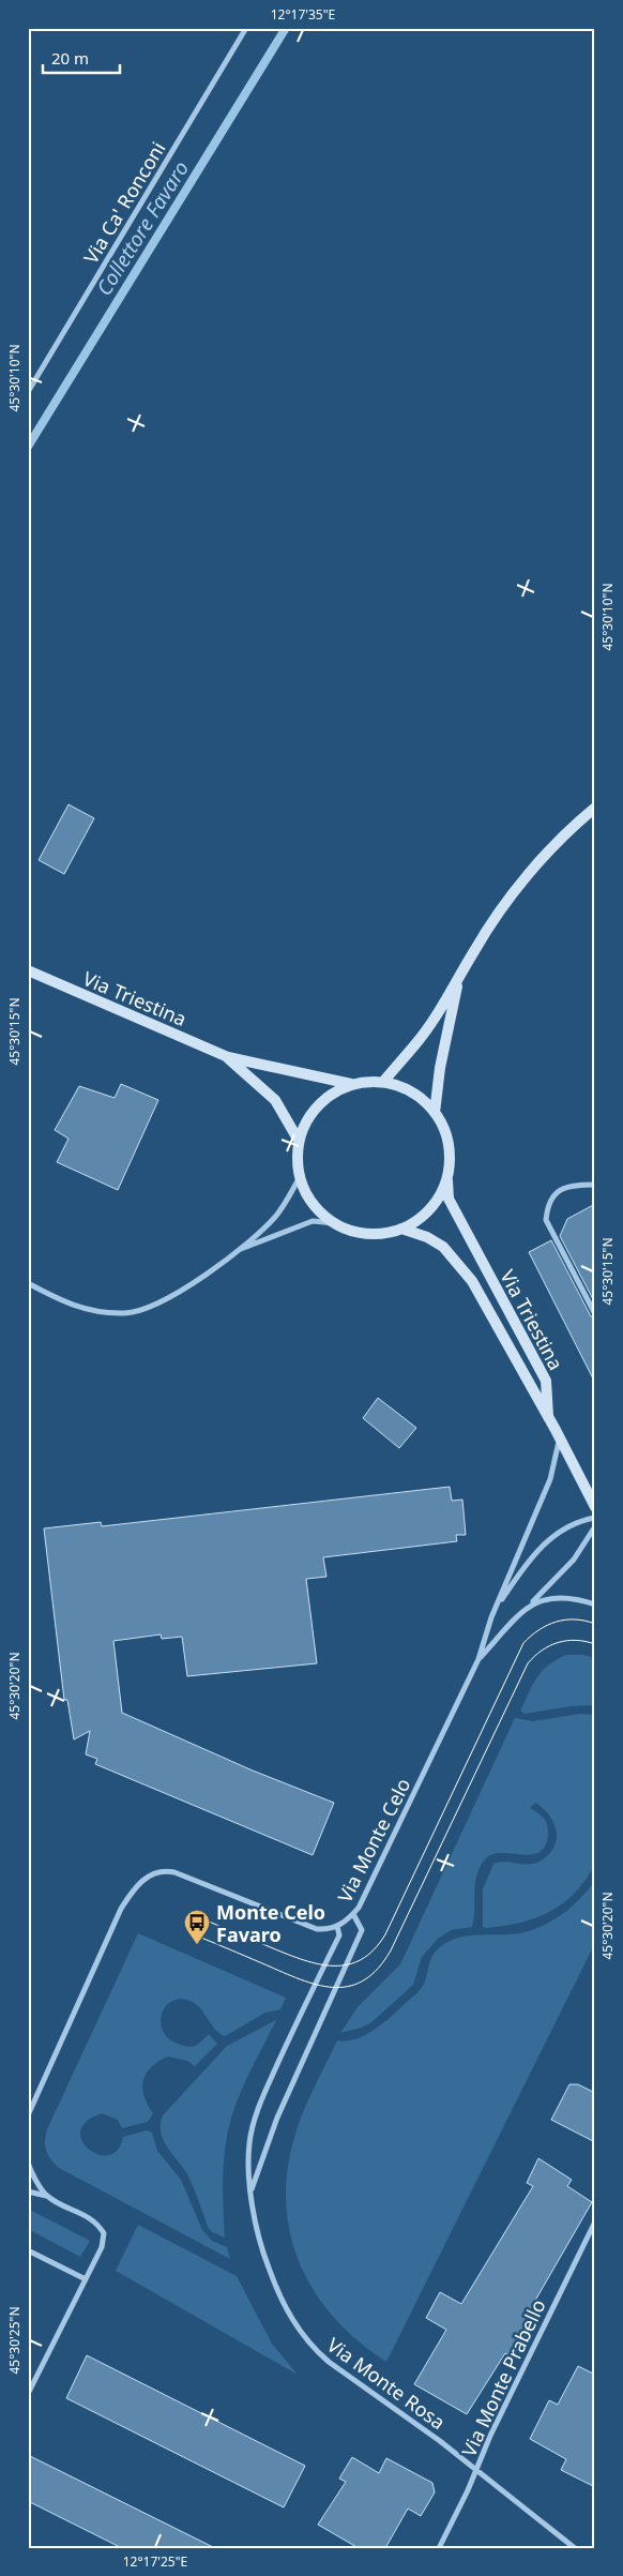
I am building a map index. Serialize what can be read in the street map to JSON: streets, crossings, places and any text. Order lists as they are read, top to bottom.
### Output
{
  "streets": {
    "street": [
      "Via Ca' Ronconi",
      "Via Triestina",
      "Via Monte Celo",
      "Via Monte Prabello",
      "Via Monte Rosa"
    ]
  },
  "crossings": [
    ["Via Triestina", "Via Monte Celo"],
    ["Via Monte Celo", "Via Monte Rosa"],
    ["Via Monte Prabello", "Via Monte Rosa"]
  ],
  "water": ["Collettore Favaro"],
  "places": {
    "bus stop": ["Monte Celo Favaro"]
  },
  "scale_bar": "20 m",
  "coordinates": [
    "12°17'35\"E",
    "45°30'10\"N",
    "45°30'15\"N",
    "45°30'20\"N",
    "45°30'25\"N",
    "12°17'25\"E"
  ]
}
